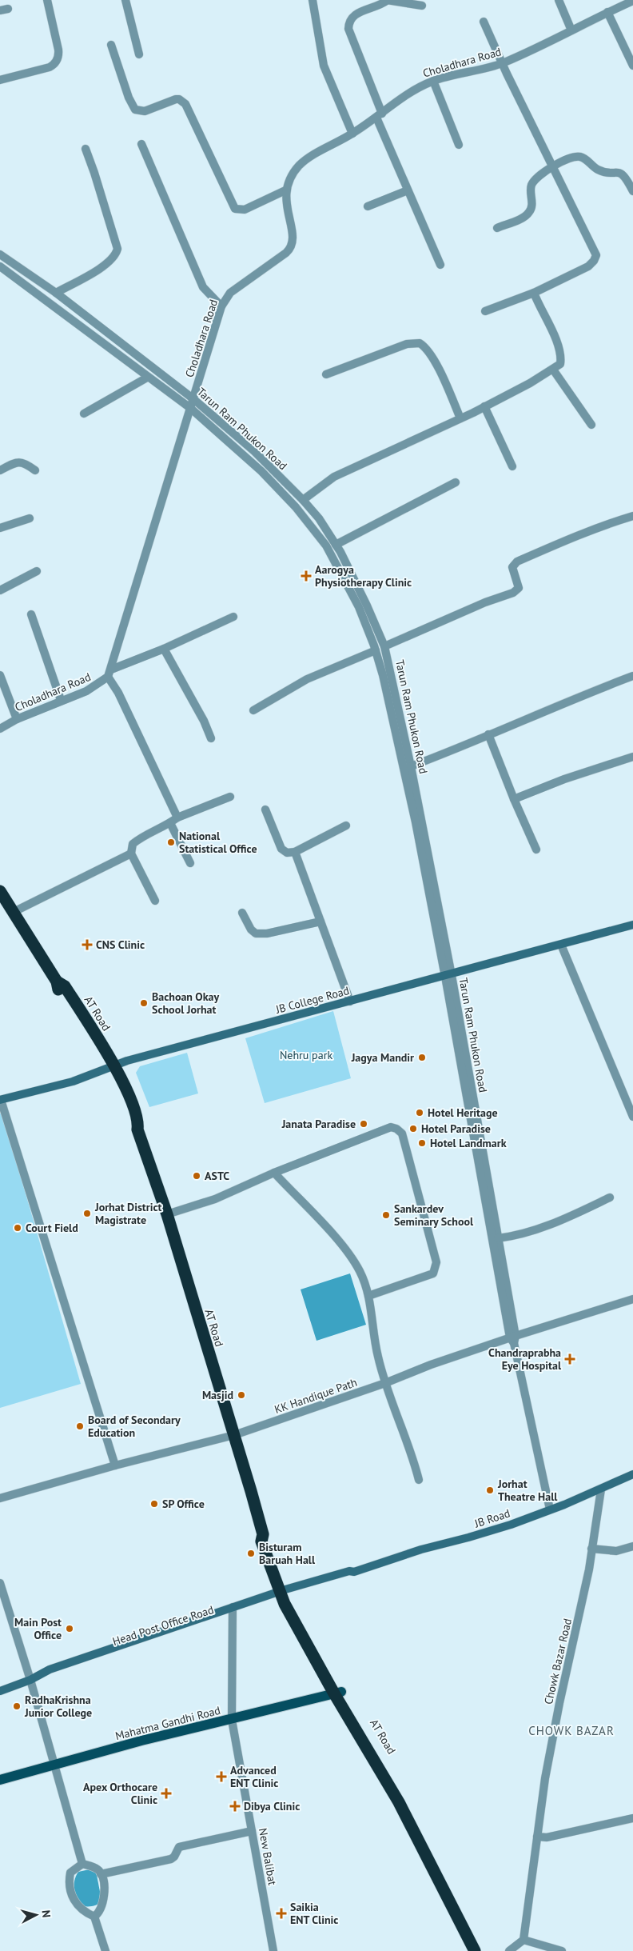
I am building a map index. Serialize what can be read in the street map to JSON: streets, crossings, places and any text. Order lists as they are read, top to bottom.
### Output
{
  "streets": {
    "highway": ["AT Road"],
    "main road": ["Mahatma Gandhi Road"],
    "street": [
      "Choladhara Road",
      "Tarun Ram Phukon Road",
      "JB College Road",
      "KK Handique Path",
      "JB Road",
      "Head Post Office Road",
      "Chowk Bazar Road",
      "New Balibat"
    ]
  },
  "crossings": [
    ["Choladhara Road", "Tarun Ram Phukon Road"],
    ["Tarun Ram Phukon Road", "JB College Road"],
    ["Tarun Ram Phukon Road", "KK Handique Path"],
    ["Tarun Ram Phukon Road", "JB Road"],
    ["JB College Road", "AT Road"],
    ["AT Road", "KK Handique Path"],
    ["AT Road", "JB Road"],
    ["AT Road", "Head Post Office Road"],
    ["AT Road", "Mahatma Gandhi Road"],
    ["JB Road", "Head Post Office Road"],
    ["JB Road", "Chowk Bazar Road"],
    ["Head Post Office Road", "New Balibat"],
    ["Mahatma Gandhi Road", "New Balibat"]
  ],
  "districts": ["CHOWK BAZAR"],
  "parks": ["Nehru park"],
  "places": {
    "health": [
      "Aarogya Physiotherapy Clinic",
      "CNS Clinic",
      "Chandraprabha Eye Hospital",
      "Advanced ENT Clinic",
      "Apex Orthocare Clinic",
      "Dibya Clinic",
      "Saikia ENT Clinic"
    ],
    "other": [
      "National Statistical Office",
      "Bachoan Okay School Jorhat",
      "Jagya Mandir",
      "Hotel Heritage",
      "Janata Paradise",
      "Hotel Paradise",
      "Hotel Landmark",
      "ASTC",
      "Jorhat District Magistrate",
      "Sankardev Seminary School",
      "Court Field",
      "Masjid",
      "Board of Secondary Education",
      "Jorhat Theatre Hall",
      "SP Office",
      "Bisturam Baruah Hall",
      "Main Post Office",
      "RadhaKrishna Junior College"
    ]
  },
  "north": "right"
}
